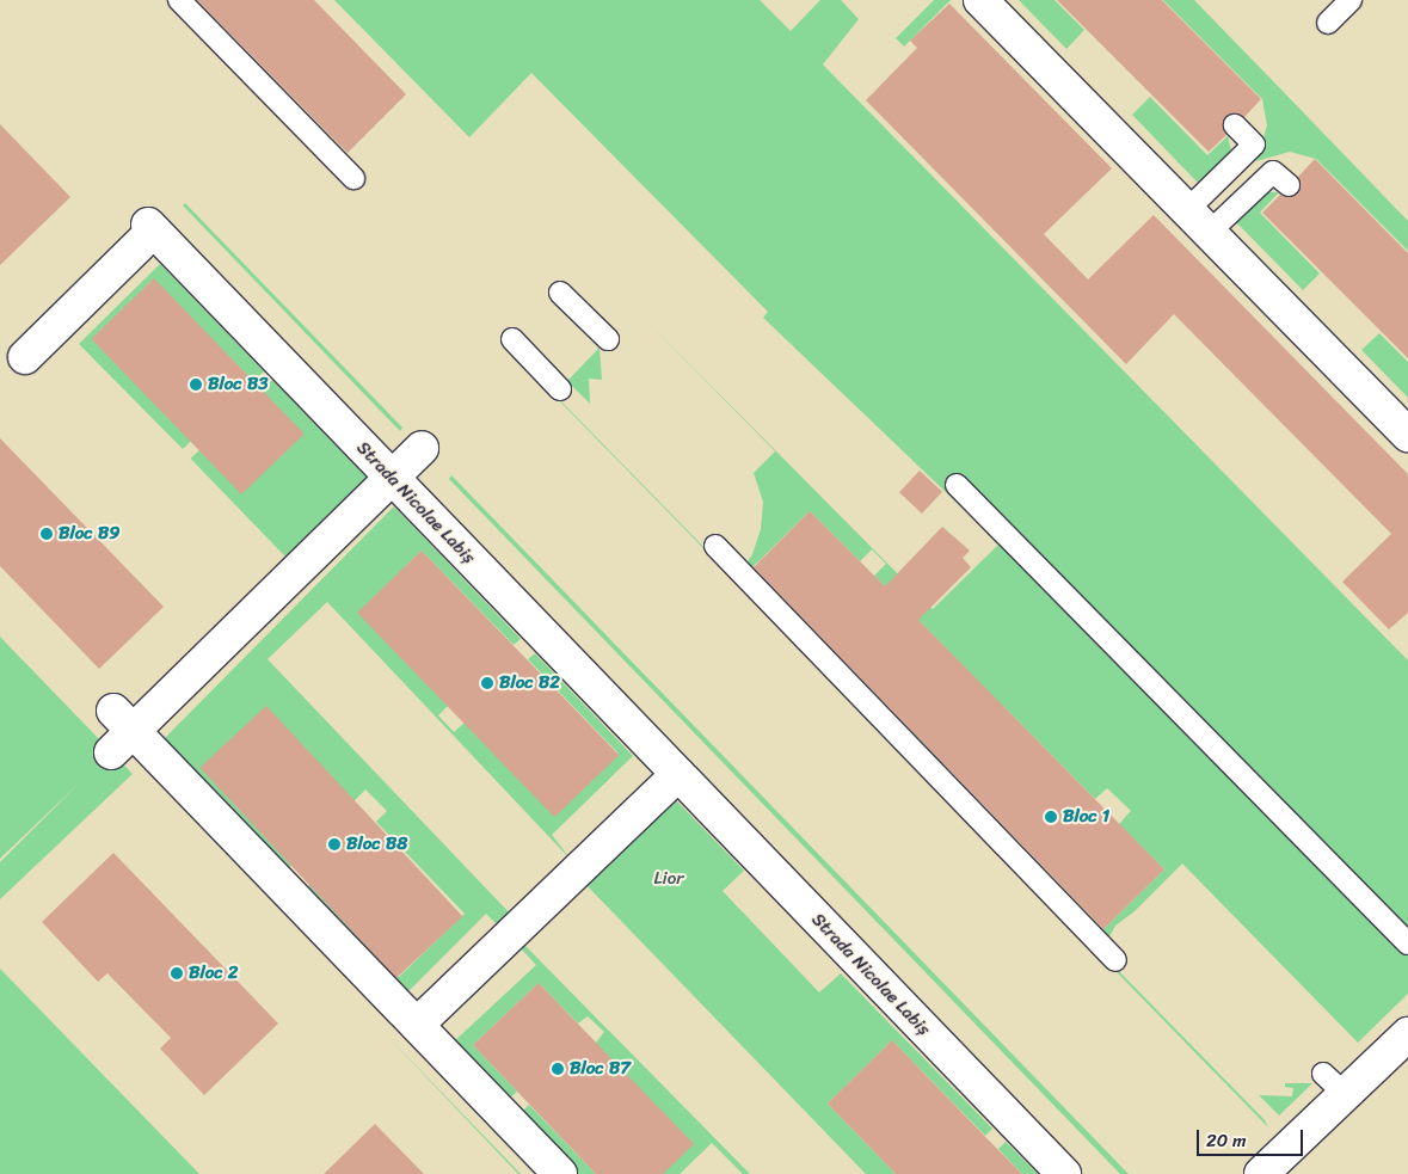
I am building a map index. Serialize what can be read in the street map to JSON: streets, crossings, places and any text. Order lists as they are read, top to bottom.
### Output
{
  "streets": {
    "street": ["Strada Nicolae Labiș"]
  },
  "parks": ["Lior"],
  "places": [
    "Bloc B3",
    "Bloc B9",
    "Bloc B2",
    "Bloc 1",
    "Bloc B8",
    "Bloc 2",
    "Bloc B7"
  ],
  "scale_bar": "20 m"
}
